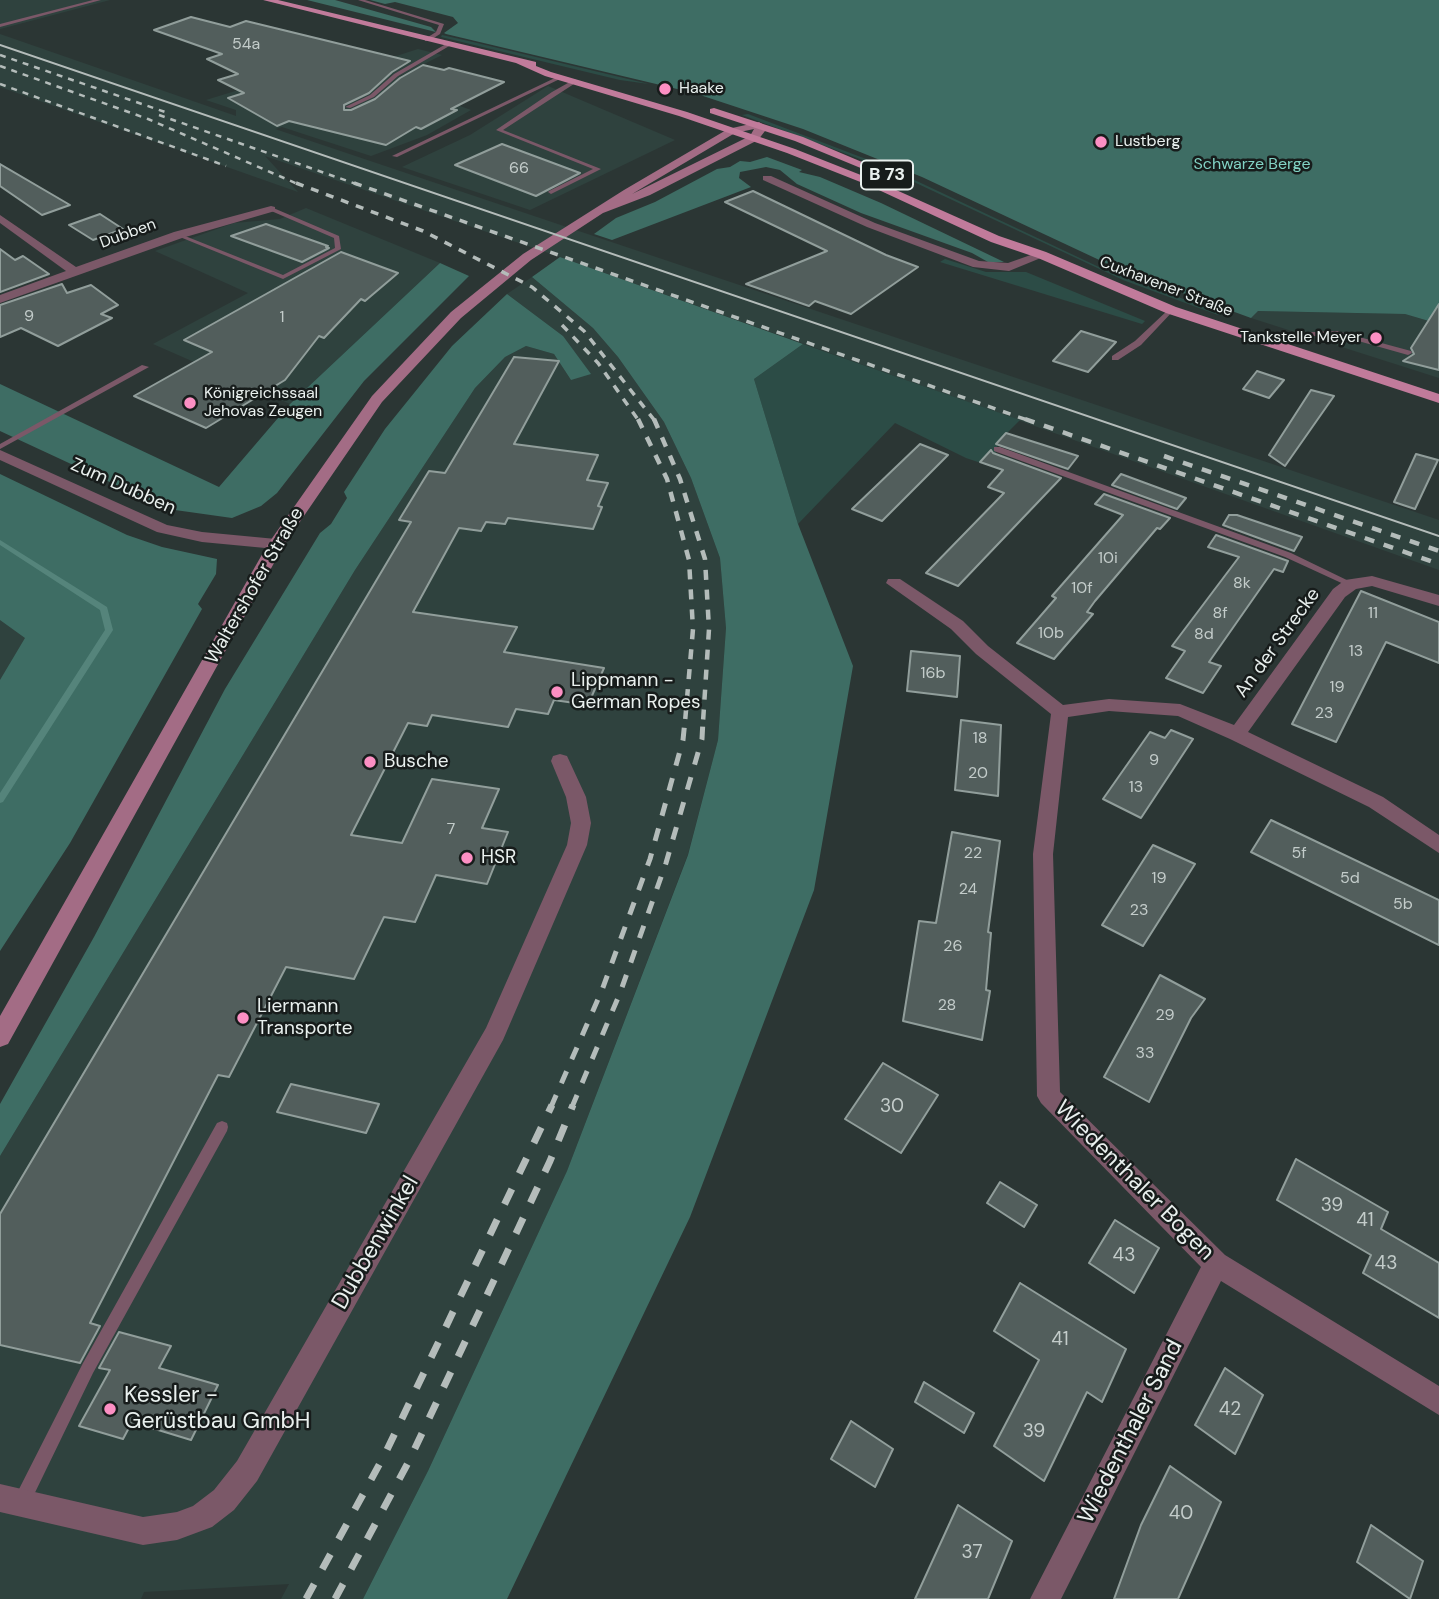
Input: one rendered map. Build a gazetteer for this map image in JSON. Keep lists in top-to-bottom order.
{
  "streets": {
    "main road": ["B 73", "Cuxhavener Straße", "Waltershofer Straße"],
    "street": [
      "Dubben",
      "Zum Dubben",
      "An der Strecke",
      "Wiedenthaler Bogen",
      "Dubbenwinkel",
      "Wiedenthaler Sand"
    ]
  },
  "crossings": [
    ["B 73", "Waltershofer Straße"],
    ["Cuxhavener Straße", "Waltershofer Straße"],
    ["Zum Dubben", "Waltershofer Straße"],
    ["Wiedenthaler Bogen", "Wiedenthaler Sand"]
  ],
  "parks": ["Schwarze Berge"],
  "places": [
    "Haake",
    "Lustberg",
    "Tankstelle Meyer",
    "Königreichssaal Jehovas Zeugen",
    "Lippmann - German Ropes",
    "Busche",
    "HSR",
    "Liermann Transporte",
    "Kessler - Gerüstbau GmbH"
  ],
  "house_numbers": [
    "54a",
    "66",
    "9",
    "1",
    "10i",
    "8k",
    "10f",
    "8f",
    "11",
    "10b",
    "8d",
    "13",
    "16b",
    "19",
    "23",
    "18",
    "9",
    "20",
    "13",
    "7",
    "22",
    "5f",
    "19",
    "5d",
    "24",
    "5b",
    "23",
    "26",
    "28",
    "29",
    "33",
    "30",
    "39",
    "41",
    "43",
    "43",
    "41",
    "42",
    "39",
    "40",
    "37"
  ]
}
